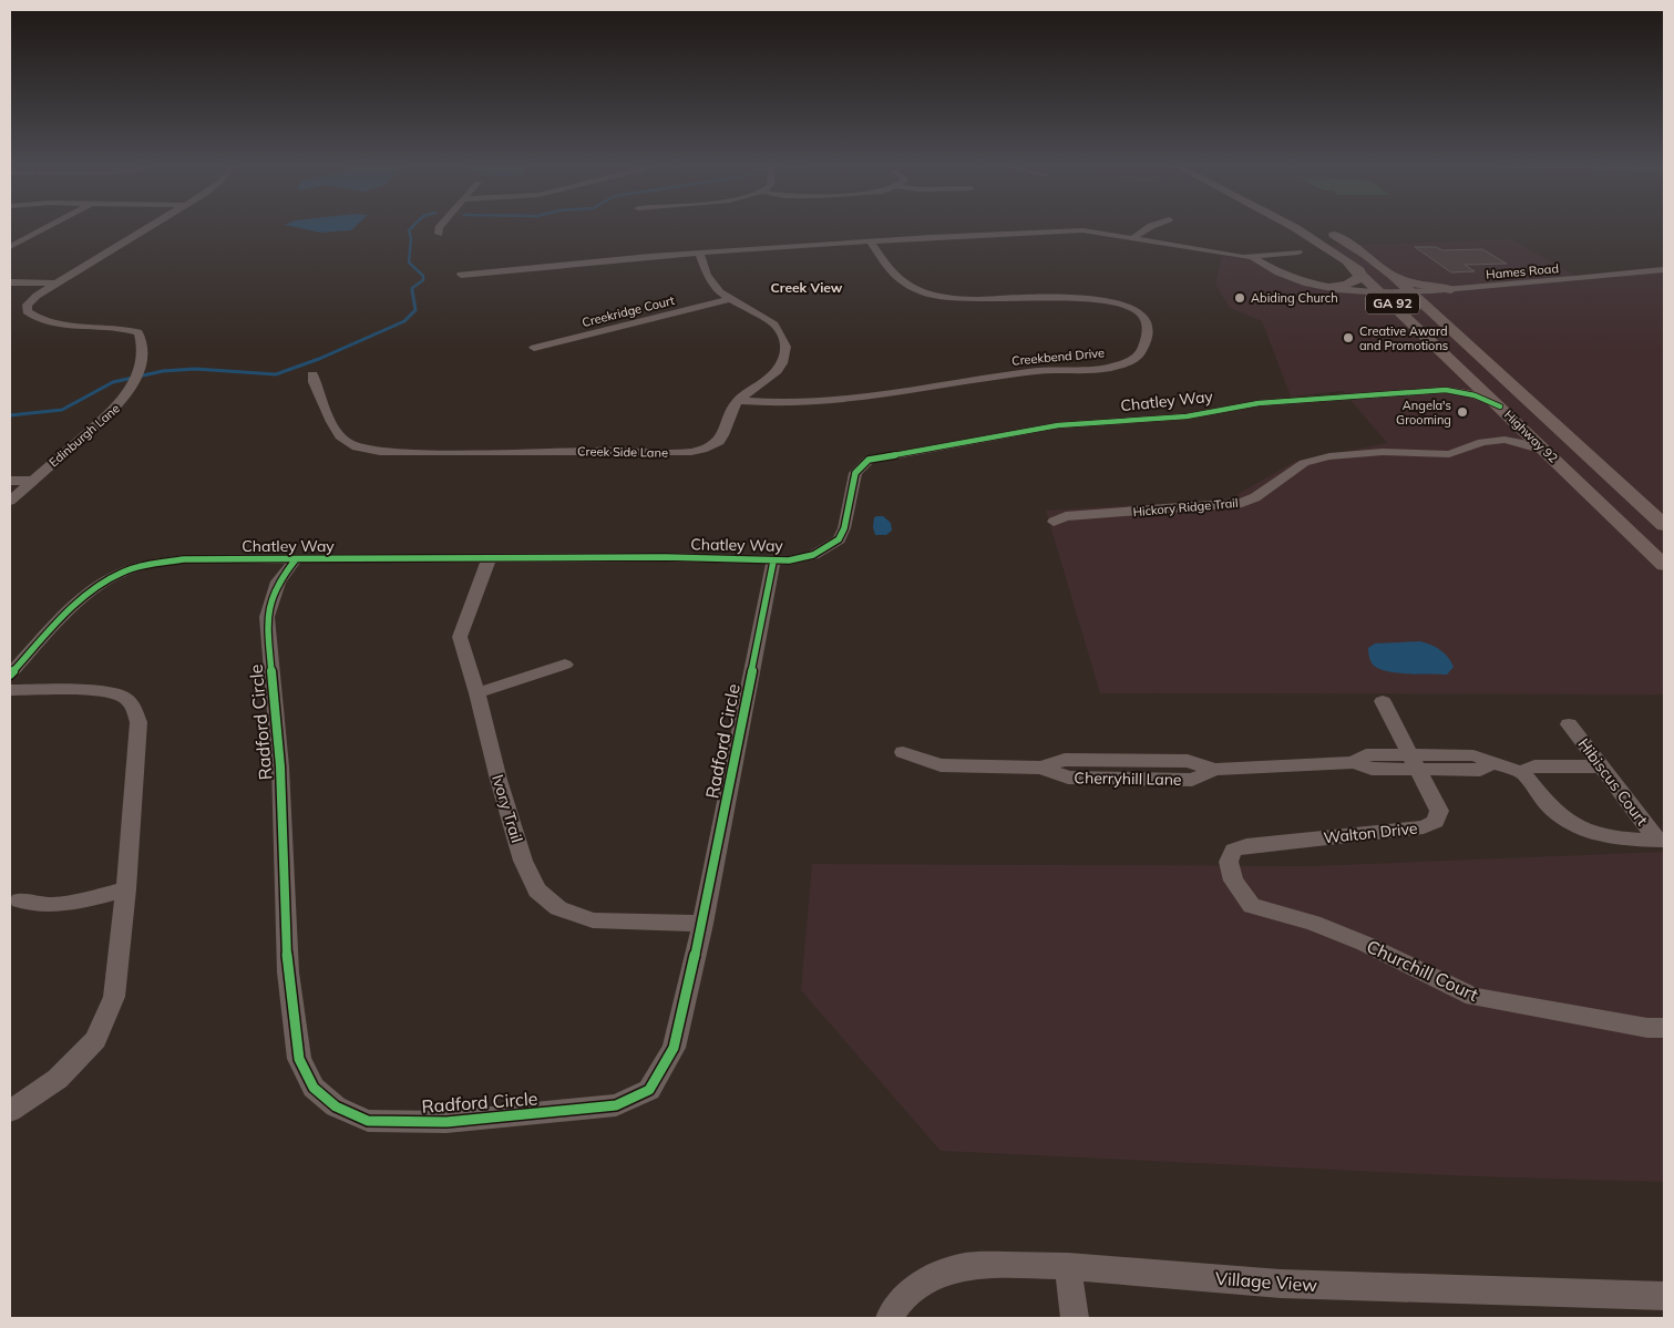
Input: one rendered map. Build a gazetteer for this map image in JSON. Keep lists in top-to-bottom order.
{
  "streets": {
    "main road": ["GA 92", "Highway 92"],
    "street": [
      "Hames Road",
      "Creekridge Court",
      "Creekbend Drive",
      "Chatley Way",
      "Edinburgh Lane",
      "Creek Side Lane",
      "Hickory Ridge Trail",
      "Radford Circle",
      "Cherryhill Lane",
      "Hibiscus Court",
      "Ivory Trail",
      "Walton Drive",
      "Churchill Court",
      "Village View"
    ]
  },
  "crossings": [
    ["Creekridge Court", "Creek Side Lane"],
    ["Creekbend Drive", "Creek Side Lane"],
    ["Chatley Way", "Highway 92"],
    ["Chatley Way", "Radford Circle"],
    ["Chatley Way", "Ivory Trail"],
    ["Highway 92", "Hickory Ridge Trail"],
    ["Radford Circle", "Ivory Trail"],
    ["Cherryhill Lane", "Walton Drive"],
    ["Walton Drive", "Churchill Court"]
  ],
  "districts": ["Creek View"],
  "places": ["Abiding Church", "Creative Award and Promotions", "Angela's Grooming"]
}
